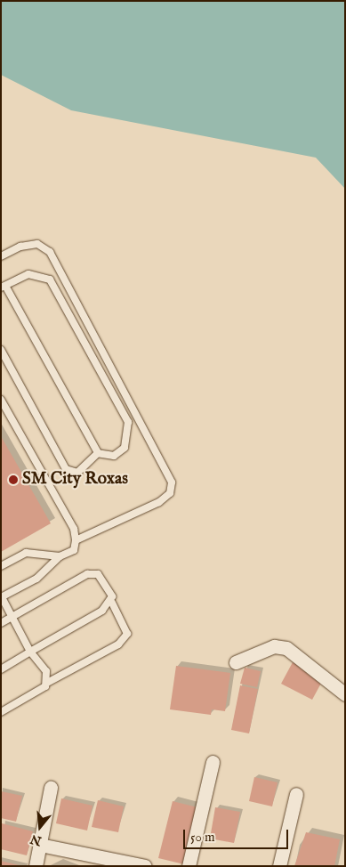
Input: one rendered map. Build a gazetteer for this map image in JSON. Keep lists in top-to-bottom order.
{
  "places": ["SM City Roxas"],
  "scale_bar": "50 m",
  "north": "bottom"
}
